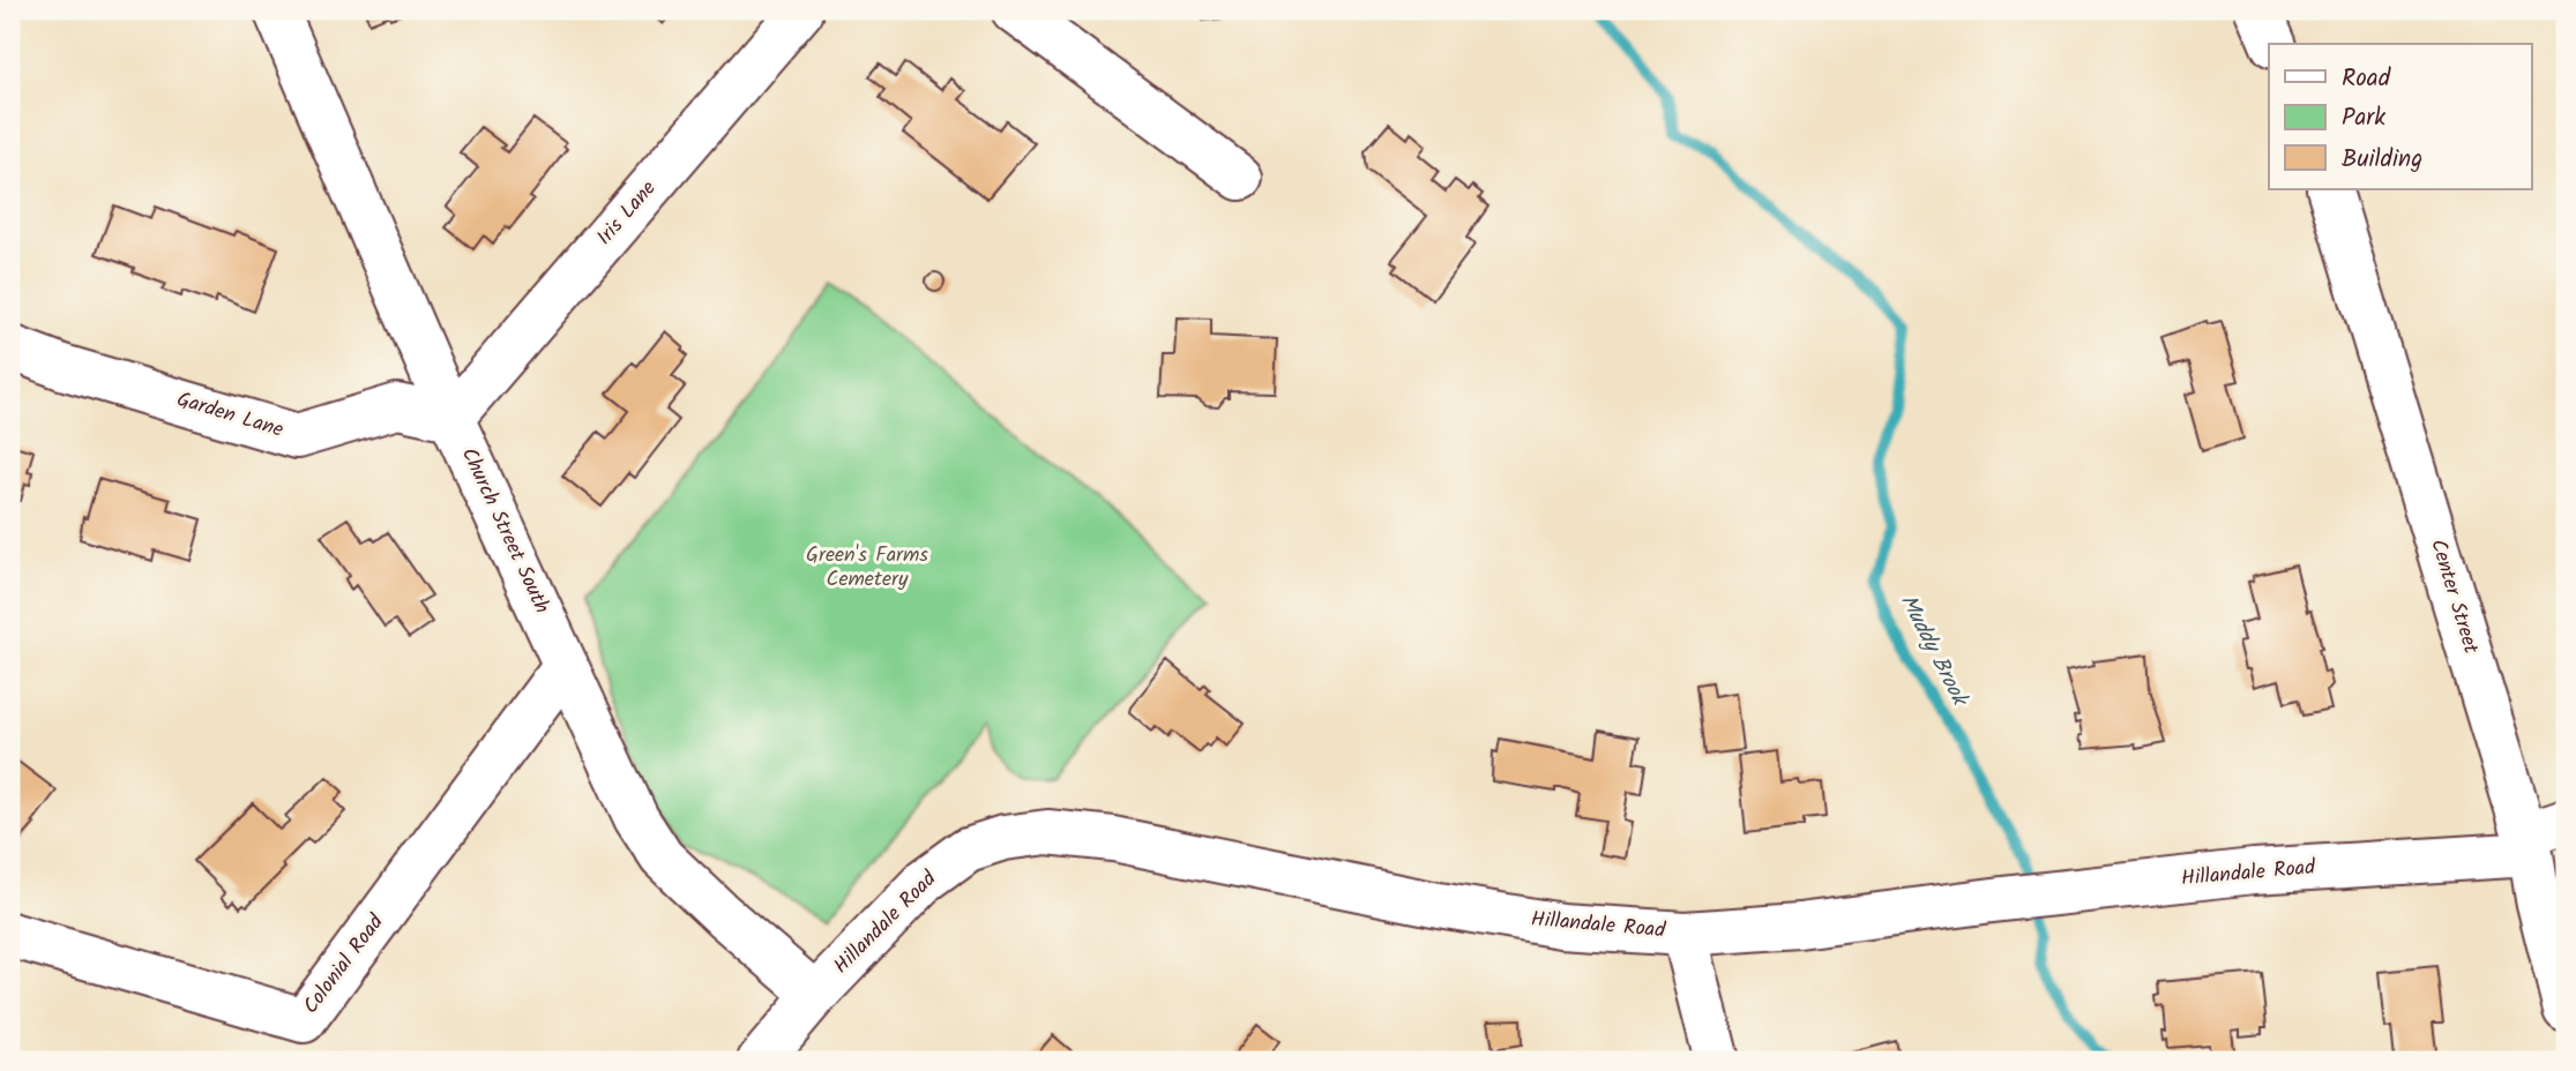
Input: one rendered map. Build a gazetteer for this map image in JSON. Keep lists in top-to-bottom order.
{
  "streets": {
    "street": [
      "Iris Lane",
      "Garden Lane",
      "Church Street South",
      "Center Street",
      "Hillandale Road",
      "Colonial Road"
    ]
  },
  "crossings": [
    ["Iris Lane", "Garden Lane"],
    ["Iris Lane", "Church Street South"],
    ["Garden Lane", "Church Street South"],
    ["Church Street South", "Hillandale Road"],
    ["Church Street South", "Colonial Road"],
    ["Center Street", "Hillandale Road"]
  ],
  "water": ["Muddy Brook"],
  "parks": ["Green's Farms Cemetery"],
  "legend": ["Road", "Park", "Building"]
}
